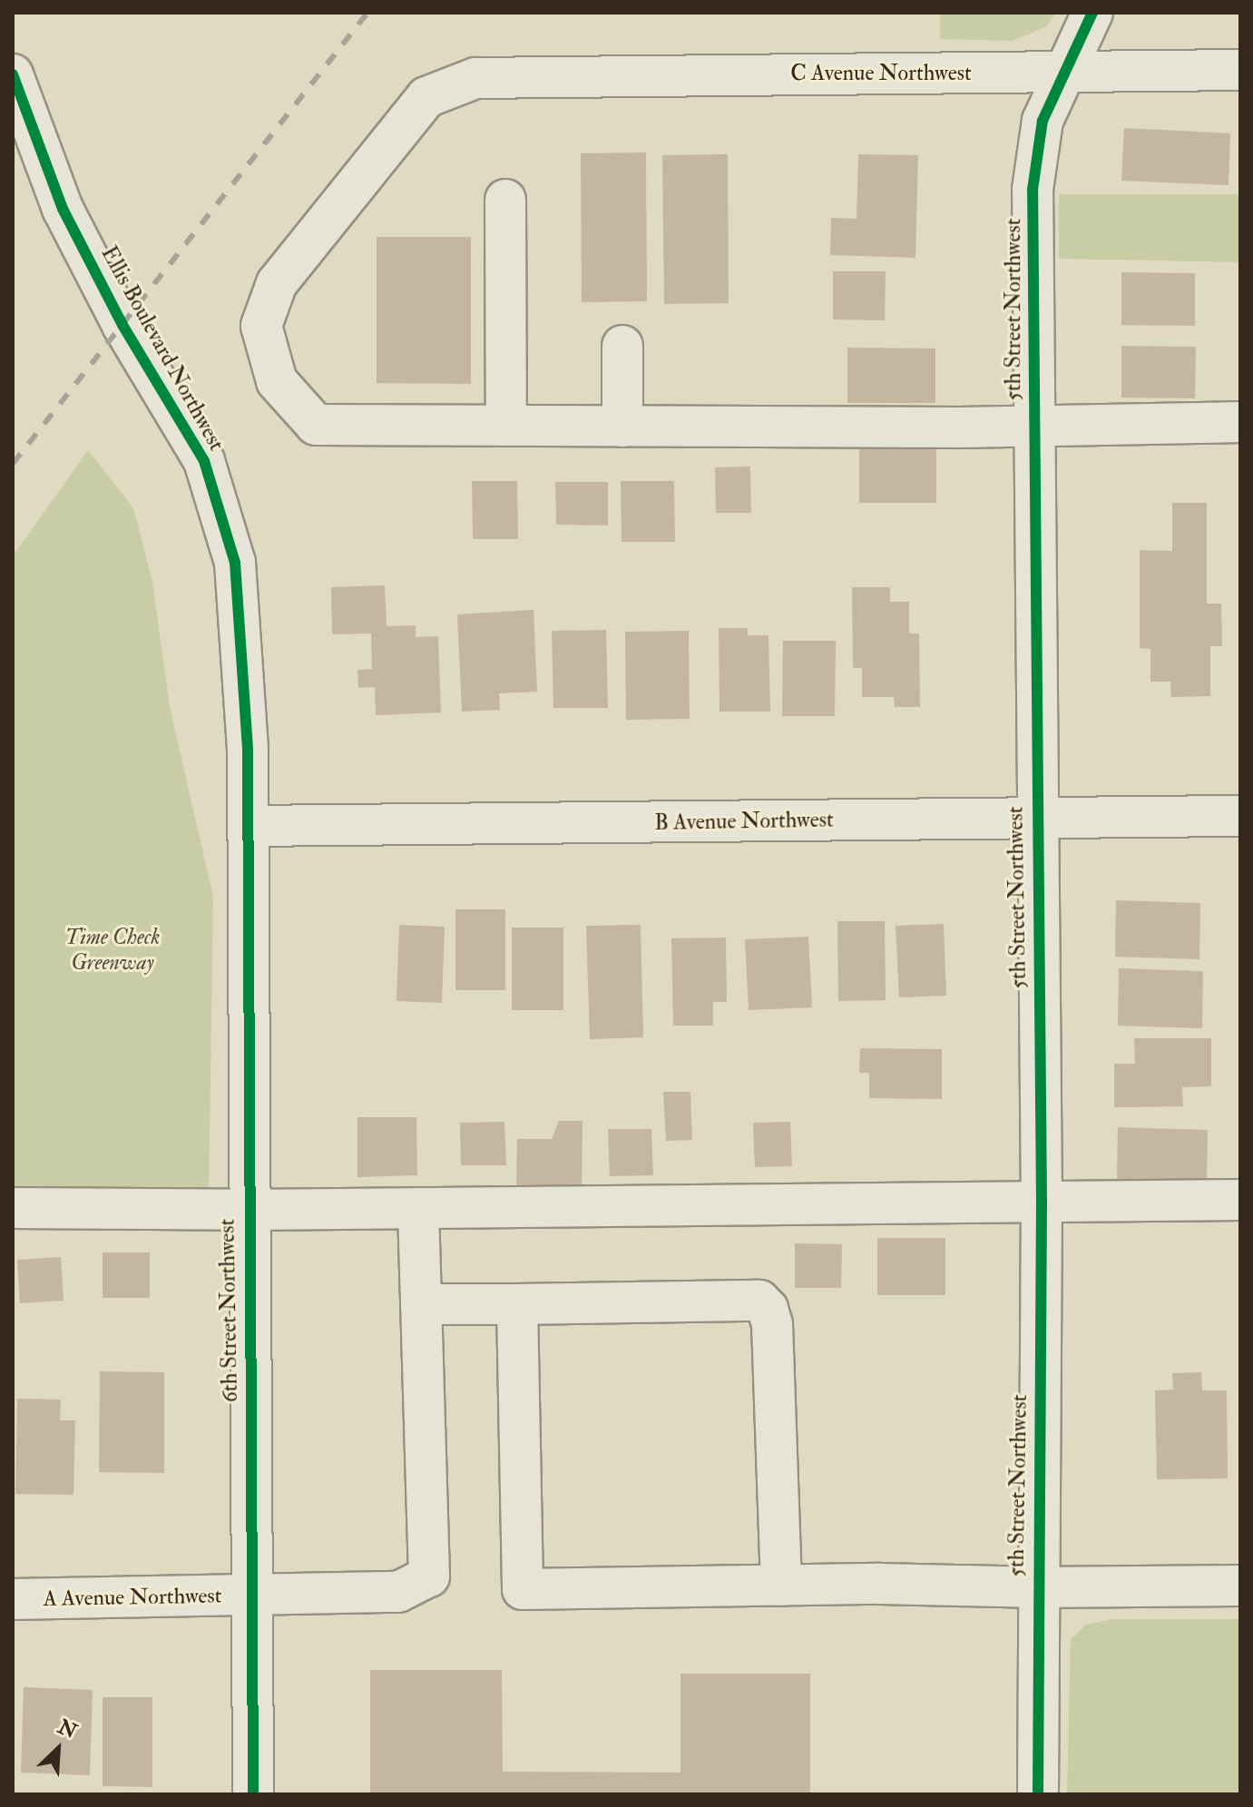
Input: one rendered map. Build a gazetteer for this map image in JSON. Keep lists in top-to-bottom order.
{
  "streets": {
    "street": [
      "C Avenue Northwest",
      "5th Street Northwest",
      "Ellis Boulevard Northwest",
      "B Avenue Northwest",
      "6th Street Northwest",
      "A Avenue Northwest"
    ]
  },
  "crossings": [
    ["C Avenue Northwest", "5th Street Northwest"],
    ["5th Street Northwest", "B Avenue Northwest"],
    ["Ellis Boulevard Northwest", "B Avenue Northwest"],
    ["Ellis Boulevard Northwest", "6th Street Northwest"],
    ["B Avenue Northwest", "6th Street Northwest"],
    ["6th Street Northwest", "A Avenue Northwest"]
  ],
  "parks": ["Time Check Greenway"],
  "north": "top right"
}
